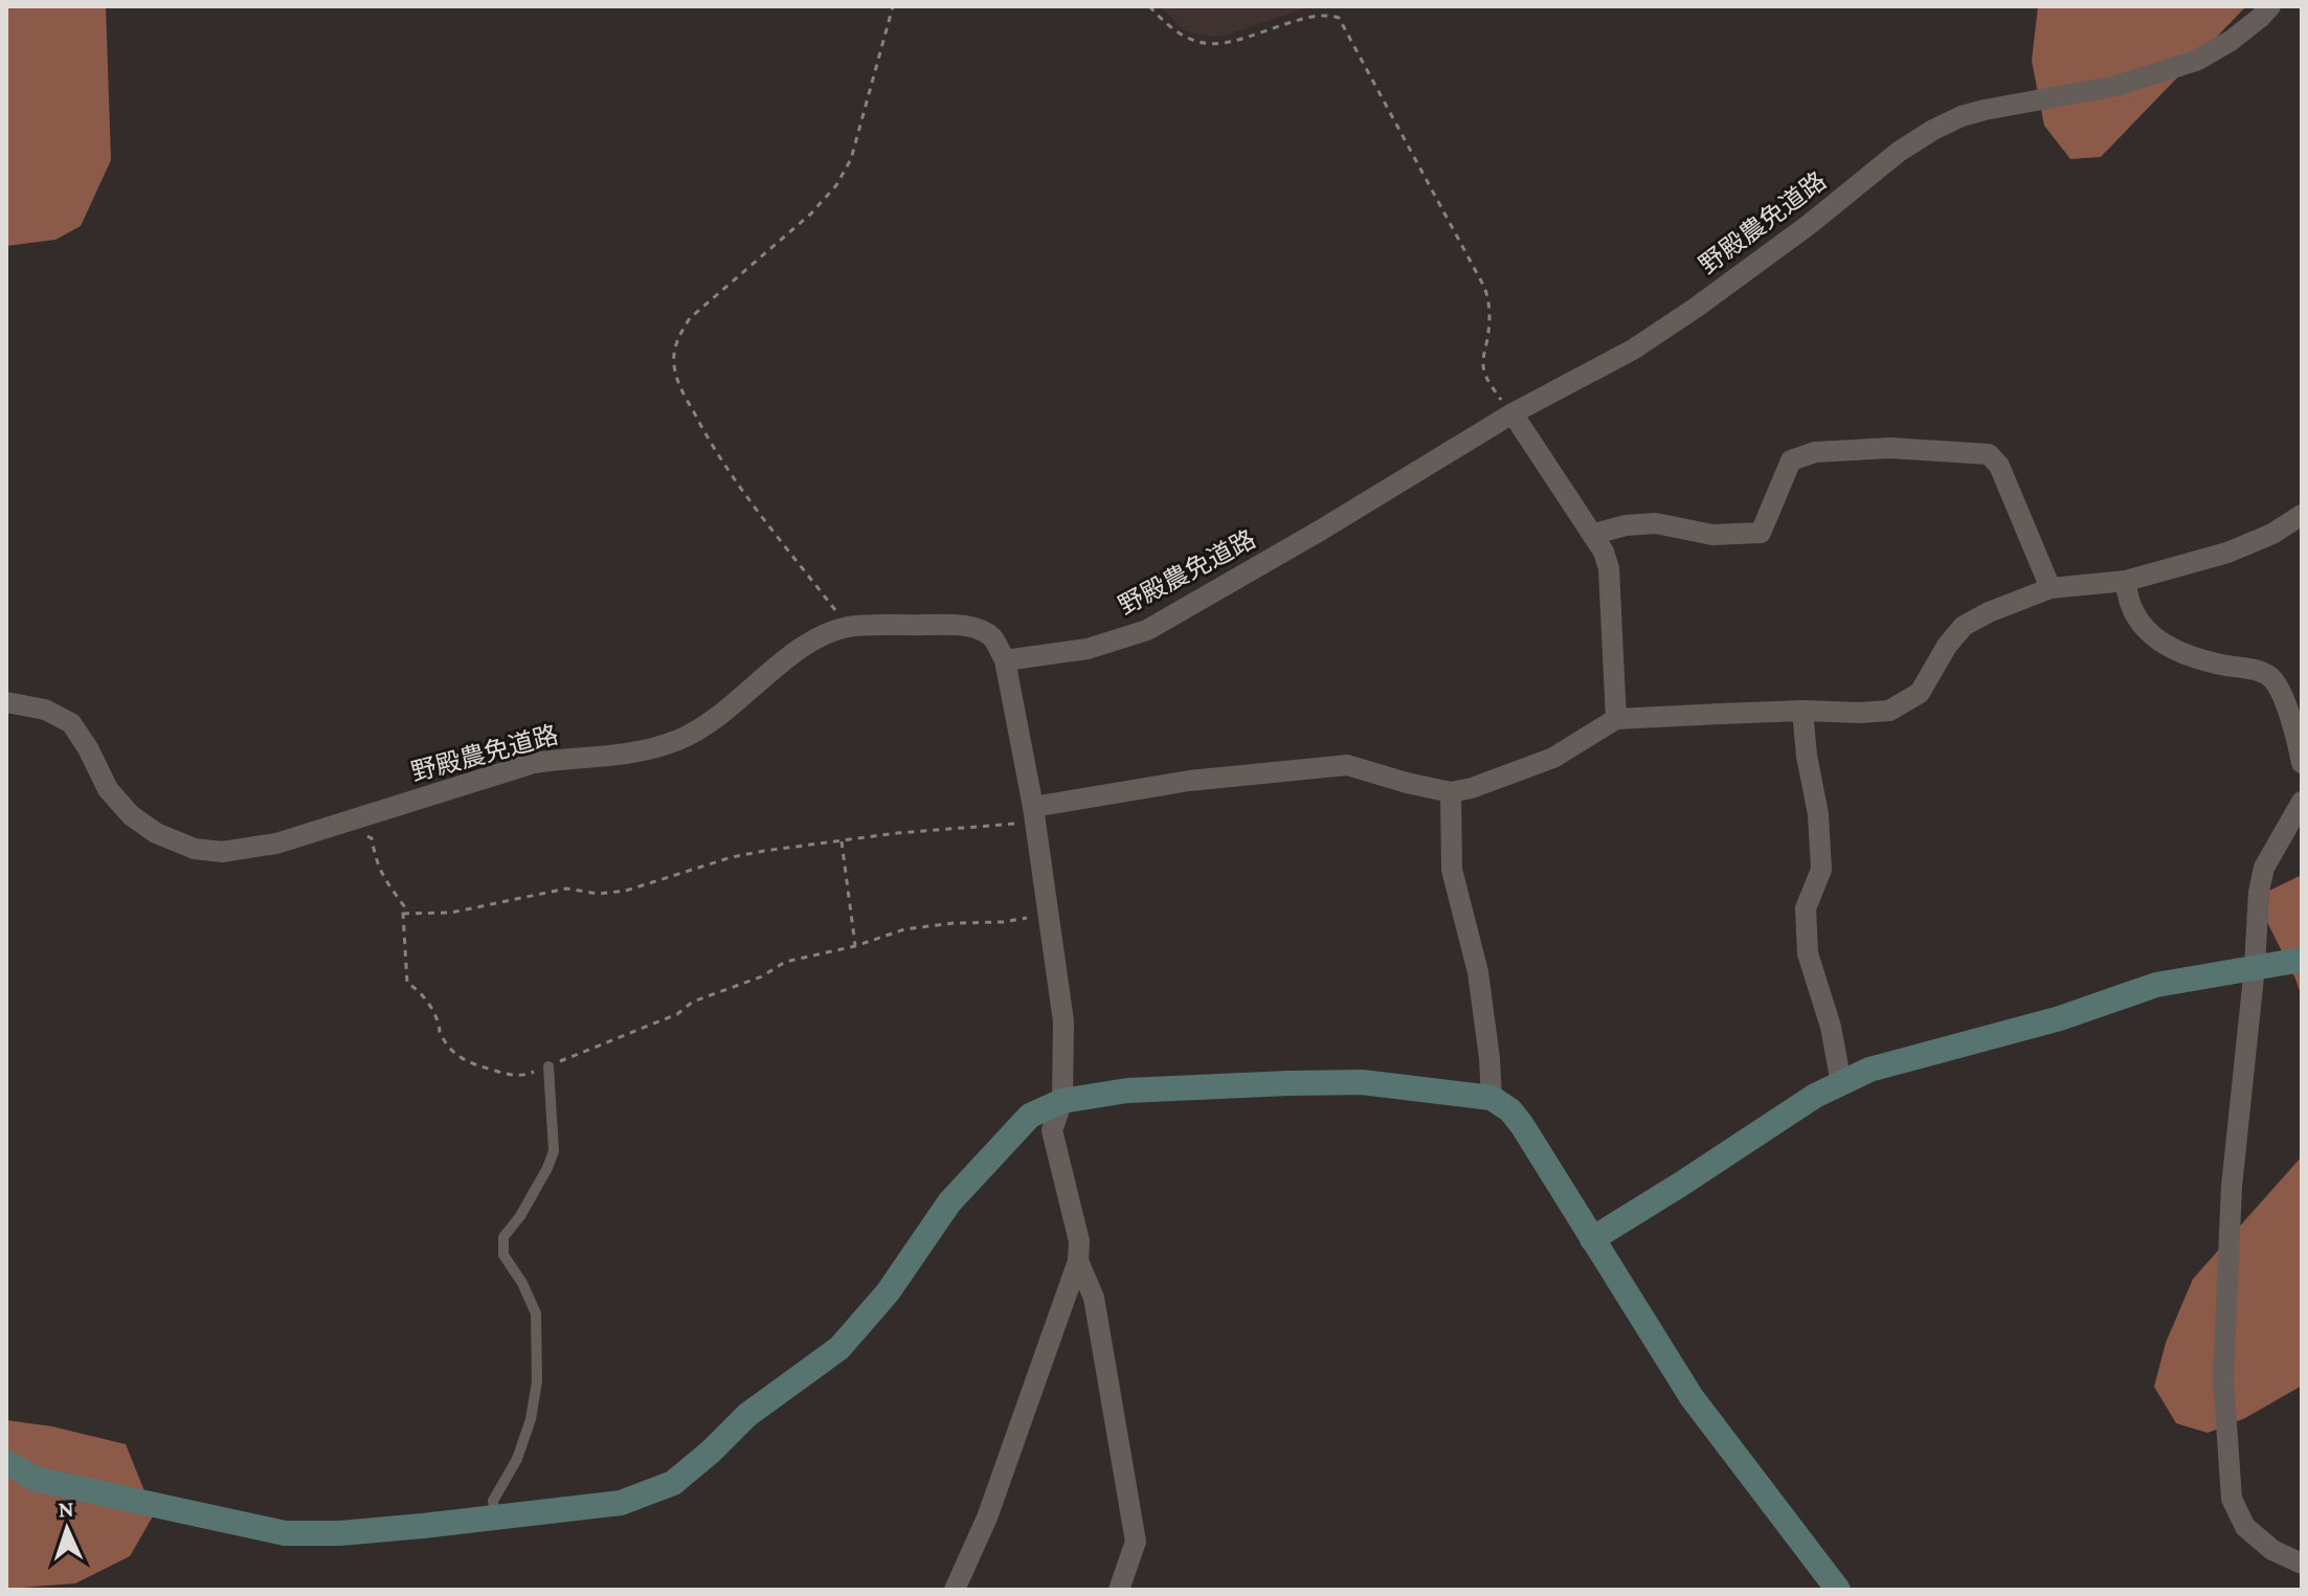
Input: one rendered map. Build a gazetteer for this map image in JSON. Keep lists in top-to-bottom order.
{
  "streets": {
    "street": ["野殿農免道路"]
  },
  "north": "top"
}
